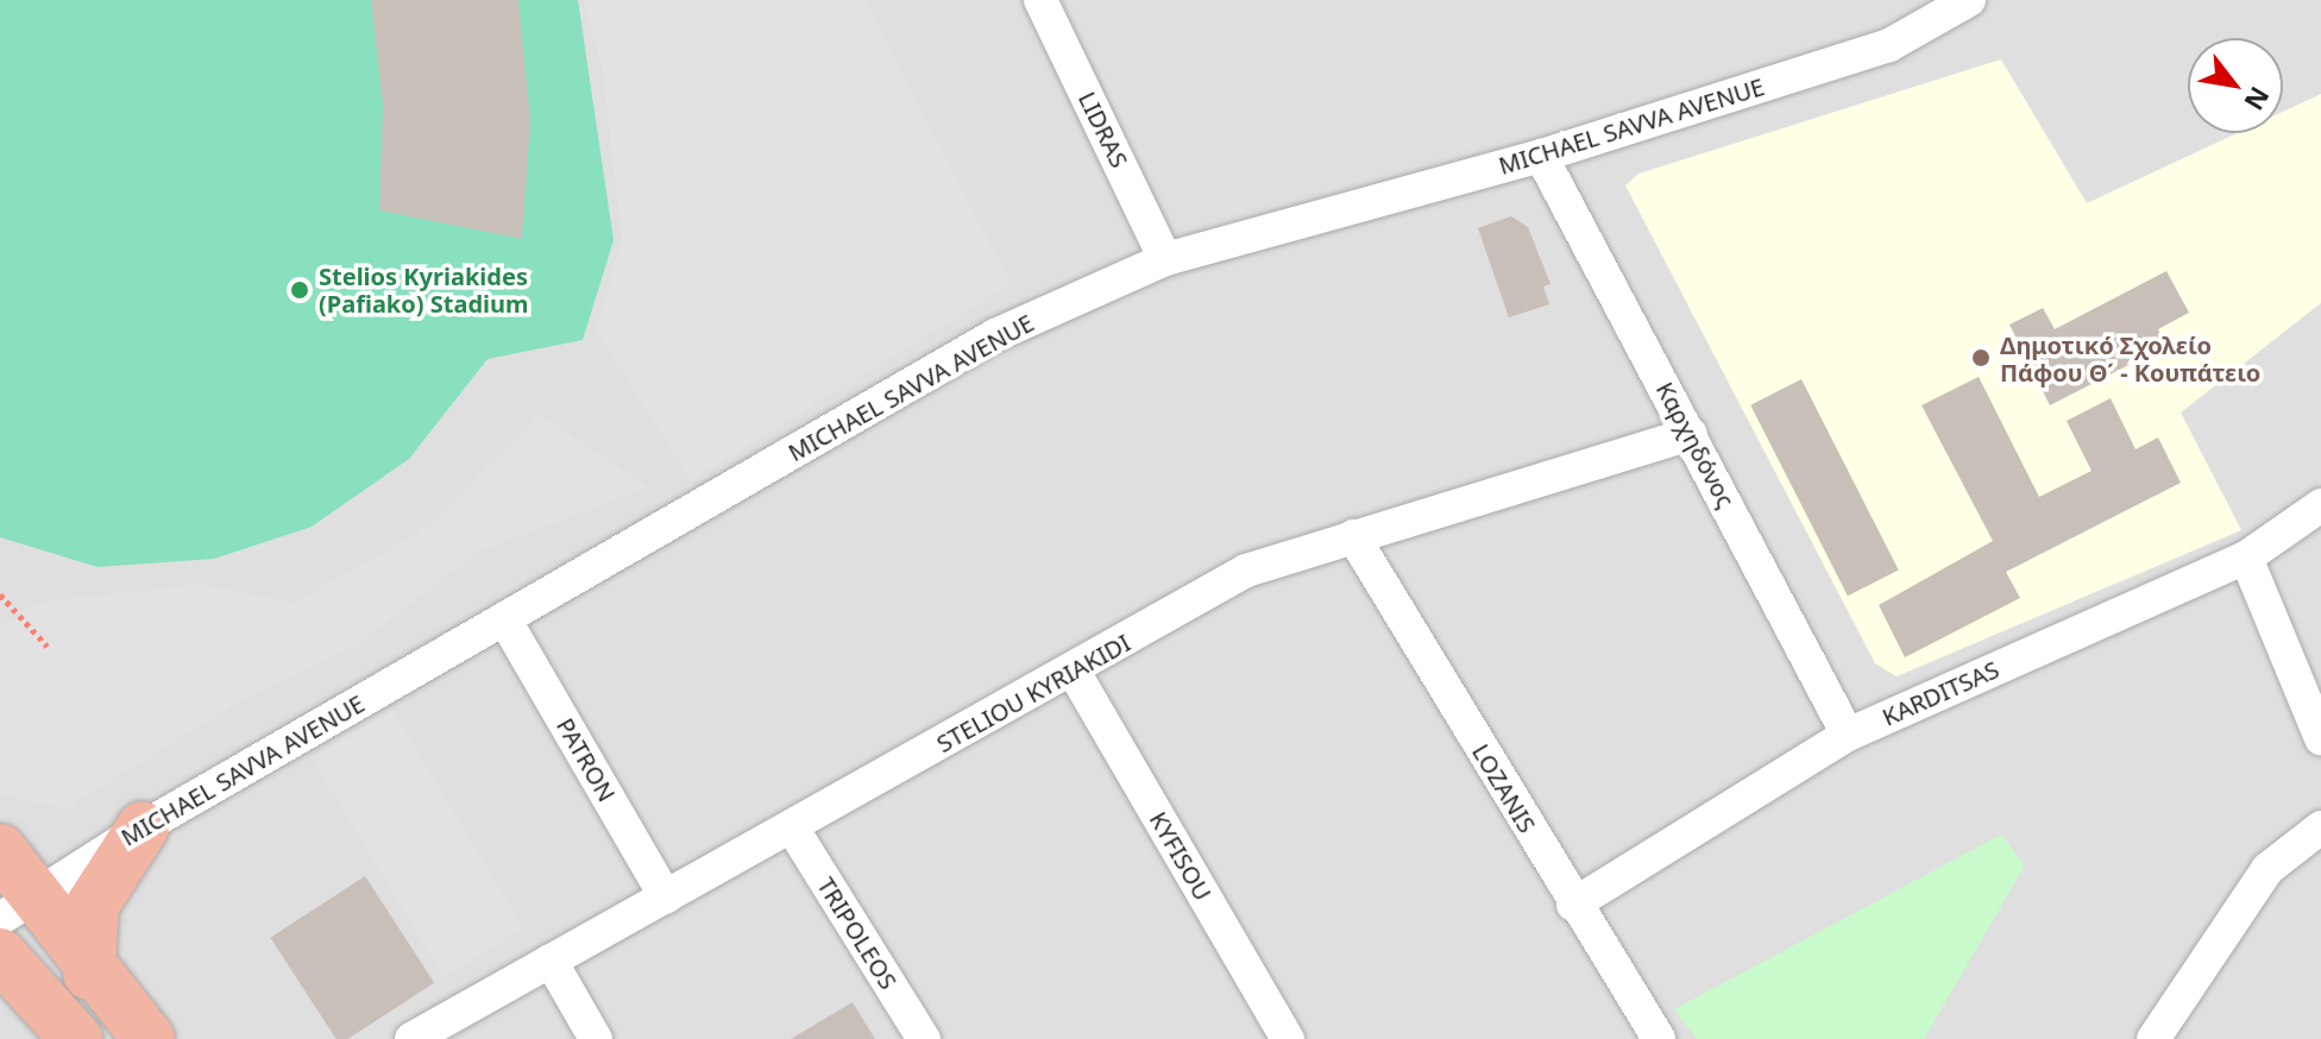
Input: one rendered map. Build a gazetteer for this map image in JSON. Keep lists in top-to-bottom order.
{
  "streets": {
    "street": [
      "MICHAEL SAVVA AVENUE",
      "LIDRAS",
      "Καρχηδόνος",
      "STELIOU KYRIAKIDI",
      "KARDITSAS",
      "PATRON",
      "LOZANIS",
      "KYFISOU",
      "TRIPOLEOS"
    ]
  },
  "crossings": [
    ["MICHAEL SAVVA AVENUE", "LIDRAS"],
    ["MICHAEL SAVVA AVENUE", "Καρχηδόνος"],
    ["MICHAEL SAVVA AVENUE", "PATRON"],
    ["Καρχηδόνος", "STELIOU KYRIAKIDI"],
    ["Καρχηδόνος", "KARDITSAS"],
    ["STELIOU KYRIAKIDI", "PATRON"],
    ["STELIOU KYRIAKIDI", "LOZANIS"],
    ["STELIOU KYRIAKIDI", "KYFISOU"],
    ["STELIOU KYRIAKIDI", "TRIPOLEOS"],
    ["KARDITSAS", "LOZANIS"]
  ],
  "places": ["Stelios Kyriakides (Pafiako) Stadium", "Δημοτικό Σχολείο Πάφου Θ΄ - Κουπάτειο"],
  "north": "bottom right"
}
